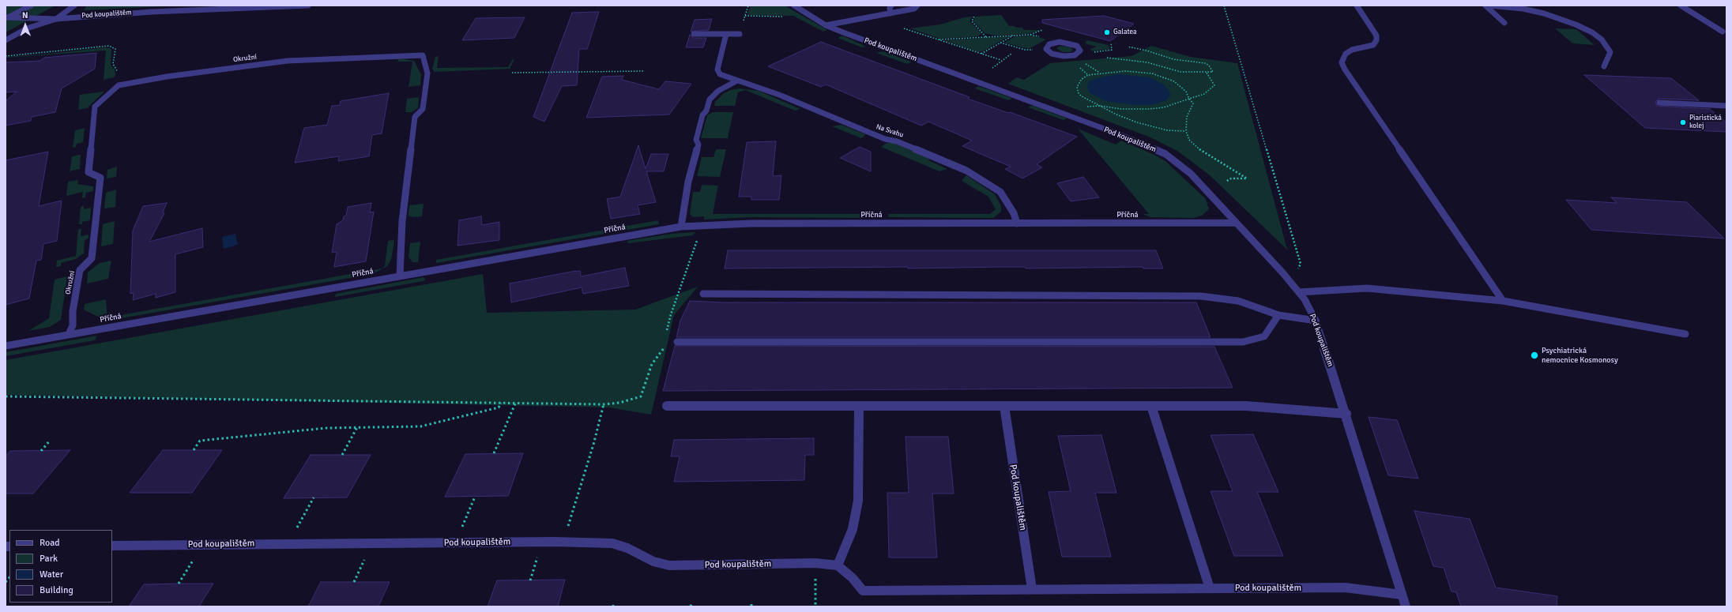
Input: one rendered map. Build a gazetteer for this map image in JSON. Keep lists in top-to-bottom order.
{
  "streets": {
    "street": [
      "Pod koupalištěm",
      "Okružní",
      "Na Svahu",
      "Příčná"
    ]
  },
  "crossings": [
    ["Pod koupalištěm", "Příčná"],
    ["Okružní", "Příčná"],
    ["Na Svahu", "Příčná"]
  ],
  "places": ["Galatea", "Piaristická kolej", "Psychiatrická nemocnice Kosmonosy"],
  "legend": [
    "Road",
    "Park",
    "Water",
    "Building"
  ],
  "north": "top"
}
